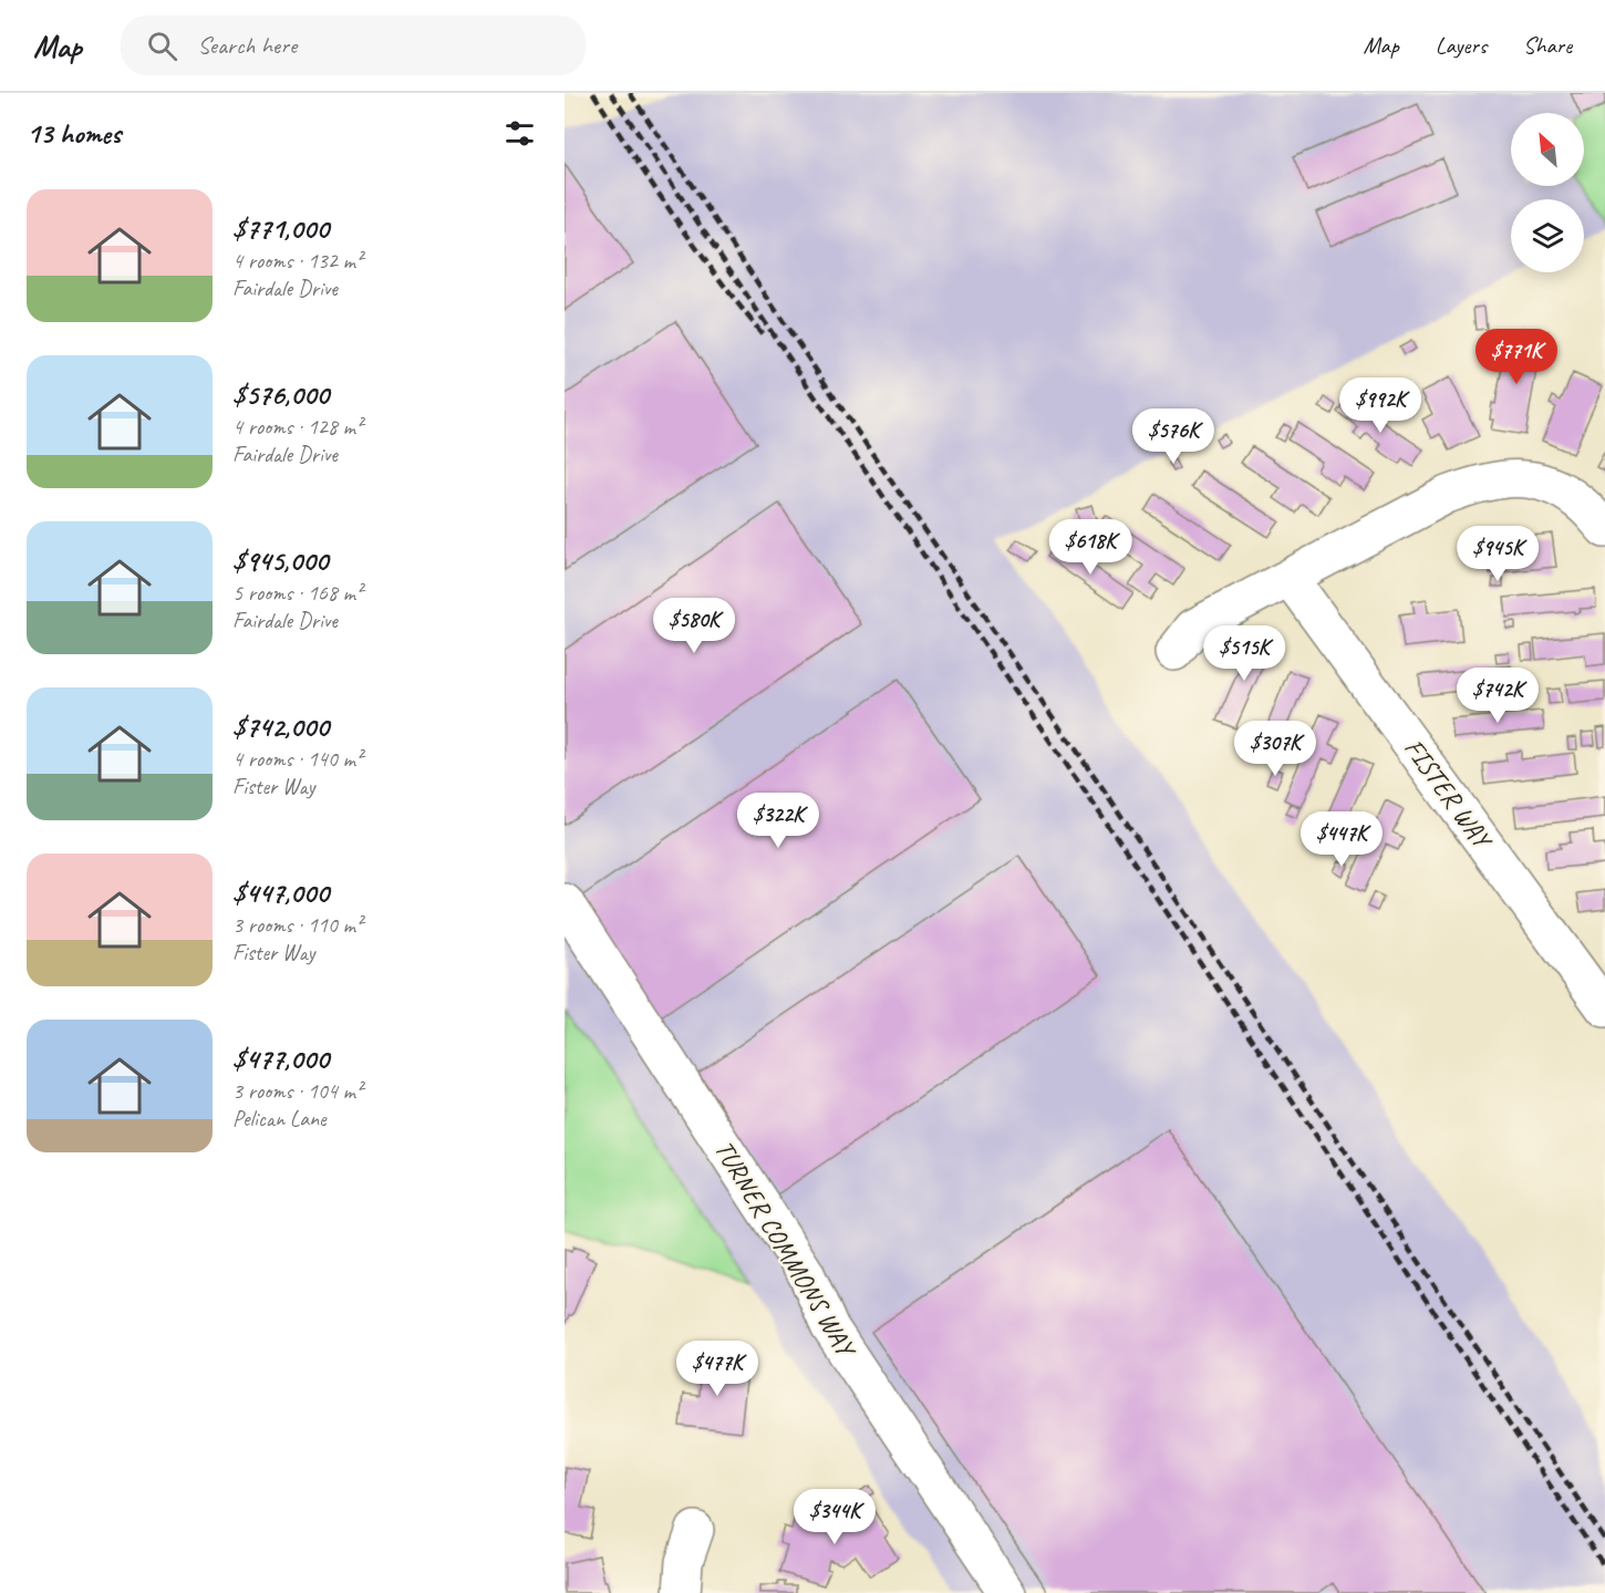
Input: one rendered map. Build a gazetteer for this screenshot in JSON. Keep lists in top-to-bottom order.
{
  "streets": {
    "street": ["FISTER WAY", "TURNER COMMONS WAY"]
  },
  "north": "top left",
  "page": {
    "header": "Map",
    "search": "Search here",
    "nav": ["Map", "Layers", "Share"],
    "heading": "13 homes",
    "list": [
      {
        "name": "$771,000",
        "note": "4 rooms · 132 m² · Fairdale Drive"
      },
      {
        "name": "$576,000",
        "note": "4 rooms · 128 m² · Fairdale Drive"
      },
      {
        "name": "$945,000",
        "note": "5 rooms · 168 m² · Fairdale Drive"
      },
      {
        "name": "$742,000",
        "note": "4 rooms · 140 m² · Fister Way"
      },
      {
        "name": "$447,000",
        "note": "3 rooms · 110 m² · Fister Way"
      },
      {
        "name": "$477,000",
        "note": "3 rooms · 104 m² · Pelican Lane"
      }
    ],
    "price": [
      "$771K",
      "$992K",
      "$576K",
      "$618K",
      "$945K",
      "$580K",
      "$515K",
      "$742K",
      "$307K",
      "$322K",
      "$447K",
      "$477K",
      "$344K"
    ]
  }
}
